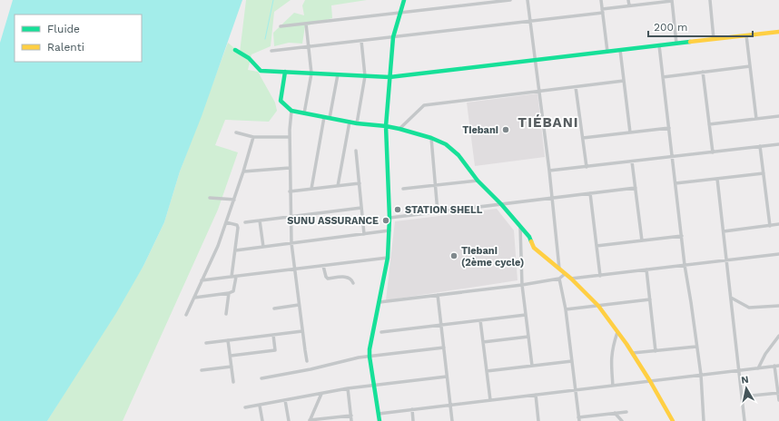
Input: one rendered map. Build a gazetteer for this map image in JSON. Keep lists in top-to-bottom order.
{
  "districts": ["TIÉBANI"],
  "places": [
    "Tiebani",
    "STATION SHELL",
    "SUNU ASSURANCE",
    "Tiebani (2ème cycle)"
  ],
  "legend": ["Fluide", "Ralenti"],
  "scale_bar": "200 m",
  "north": "top"
}
